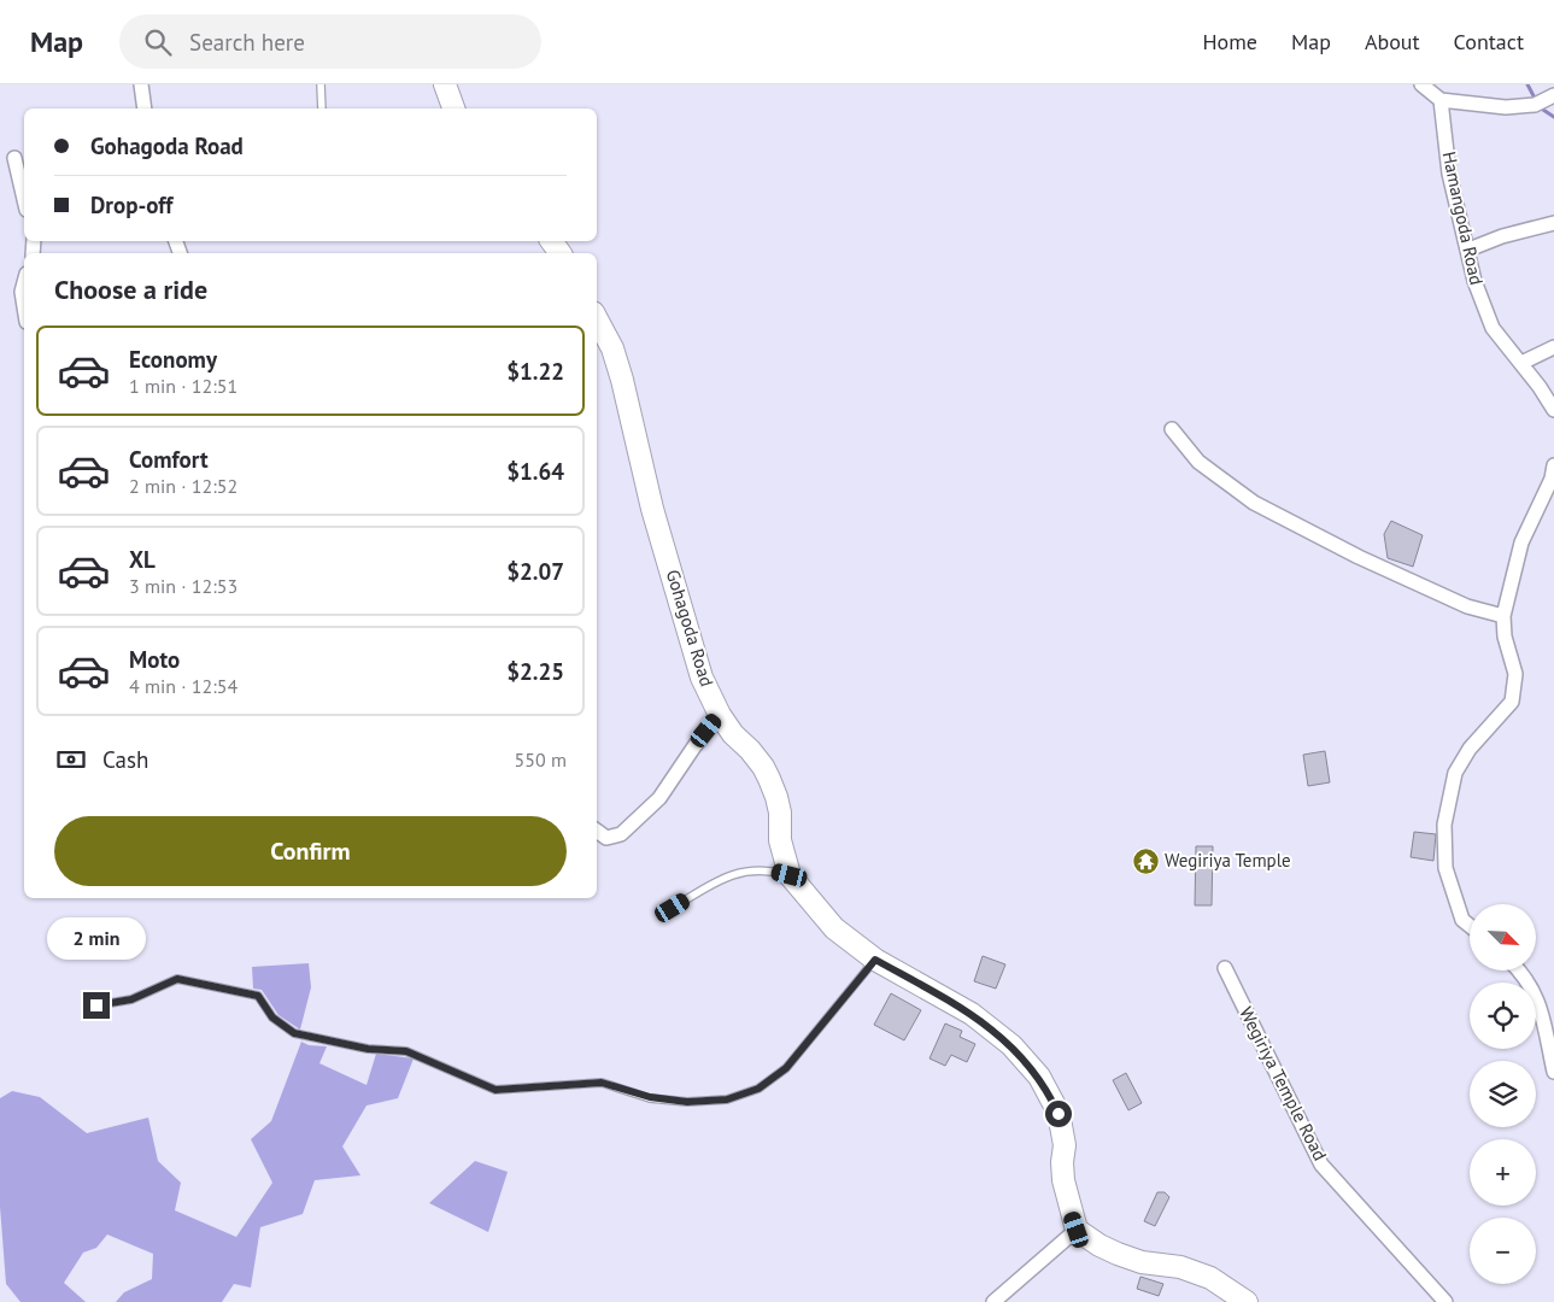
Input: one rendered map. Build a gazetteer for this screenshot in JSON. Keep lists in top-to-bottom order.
{
  "streets": {
    "main road": ["Gohagoda Road"],
    "street": ["Hamangoda Road", "Wegiriya Temple Road"]
  },
  "places": {
    "temple": ["Wegiriya Temple"]
  },
  "north": "bottom right",
  "page": {
    "header": "Map",
    "search": "Search here",
    "nav": [
      "Home",
      "Map",
      "About",
      "Contact"
    ],
    "banner": ["Gohagoda Road", "Drop-off"],
    "heading": "Choose a ride",
    "list": [
      {
        "name": "Economy",
        "note": "1 min · 12:51",
        "value": "$1.22"
      },
      {
        "name": "Comfort",
        "note": "2 min · 12:52",
        "value": "$1.64"
      },
      {
        "name": "XL",
        "note": "3 min · 12:53",
        "value": "$2.07"
      },
      {
        "name": "Moto",
        "note": "4 min · 12:54",
        "value": "$2.25"
      }
    ],
    "pay": ["Cash", "550 m"],
    "buttons": "Confirm",
    "map_buttons": ["+", "−"],
    "bubble": "2 min"
  }
}
